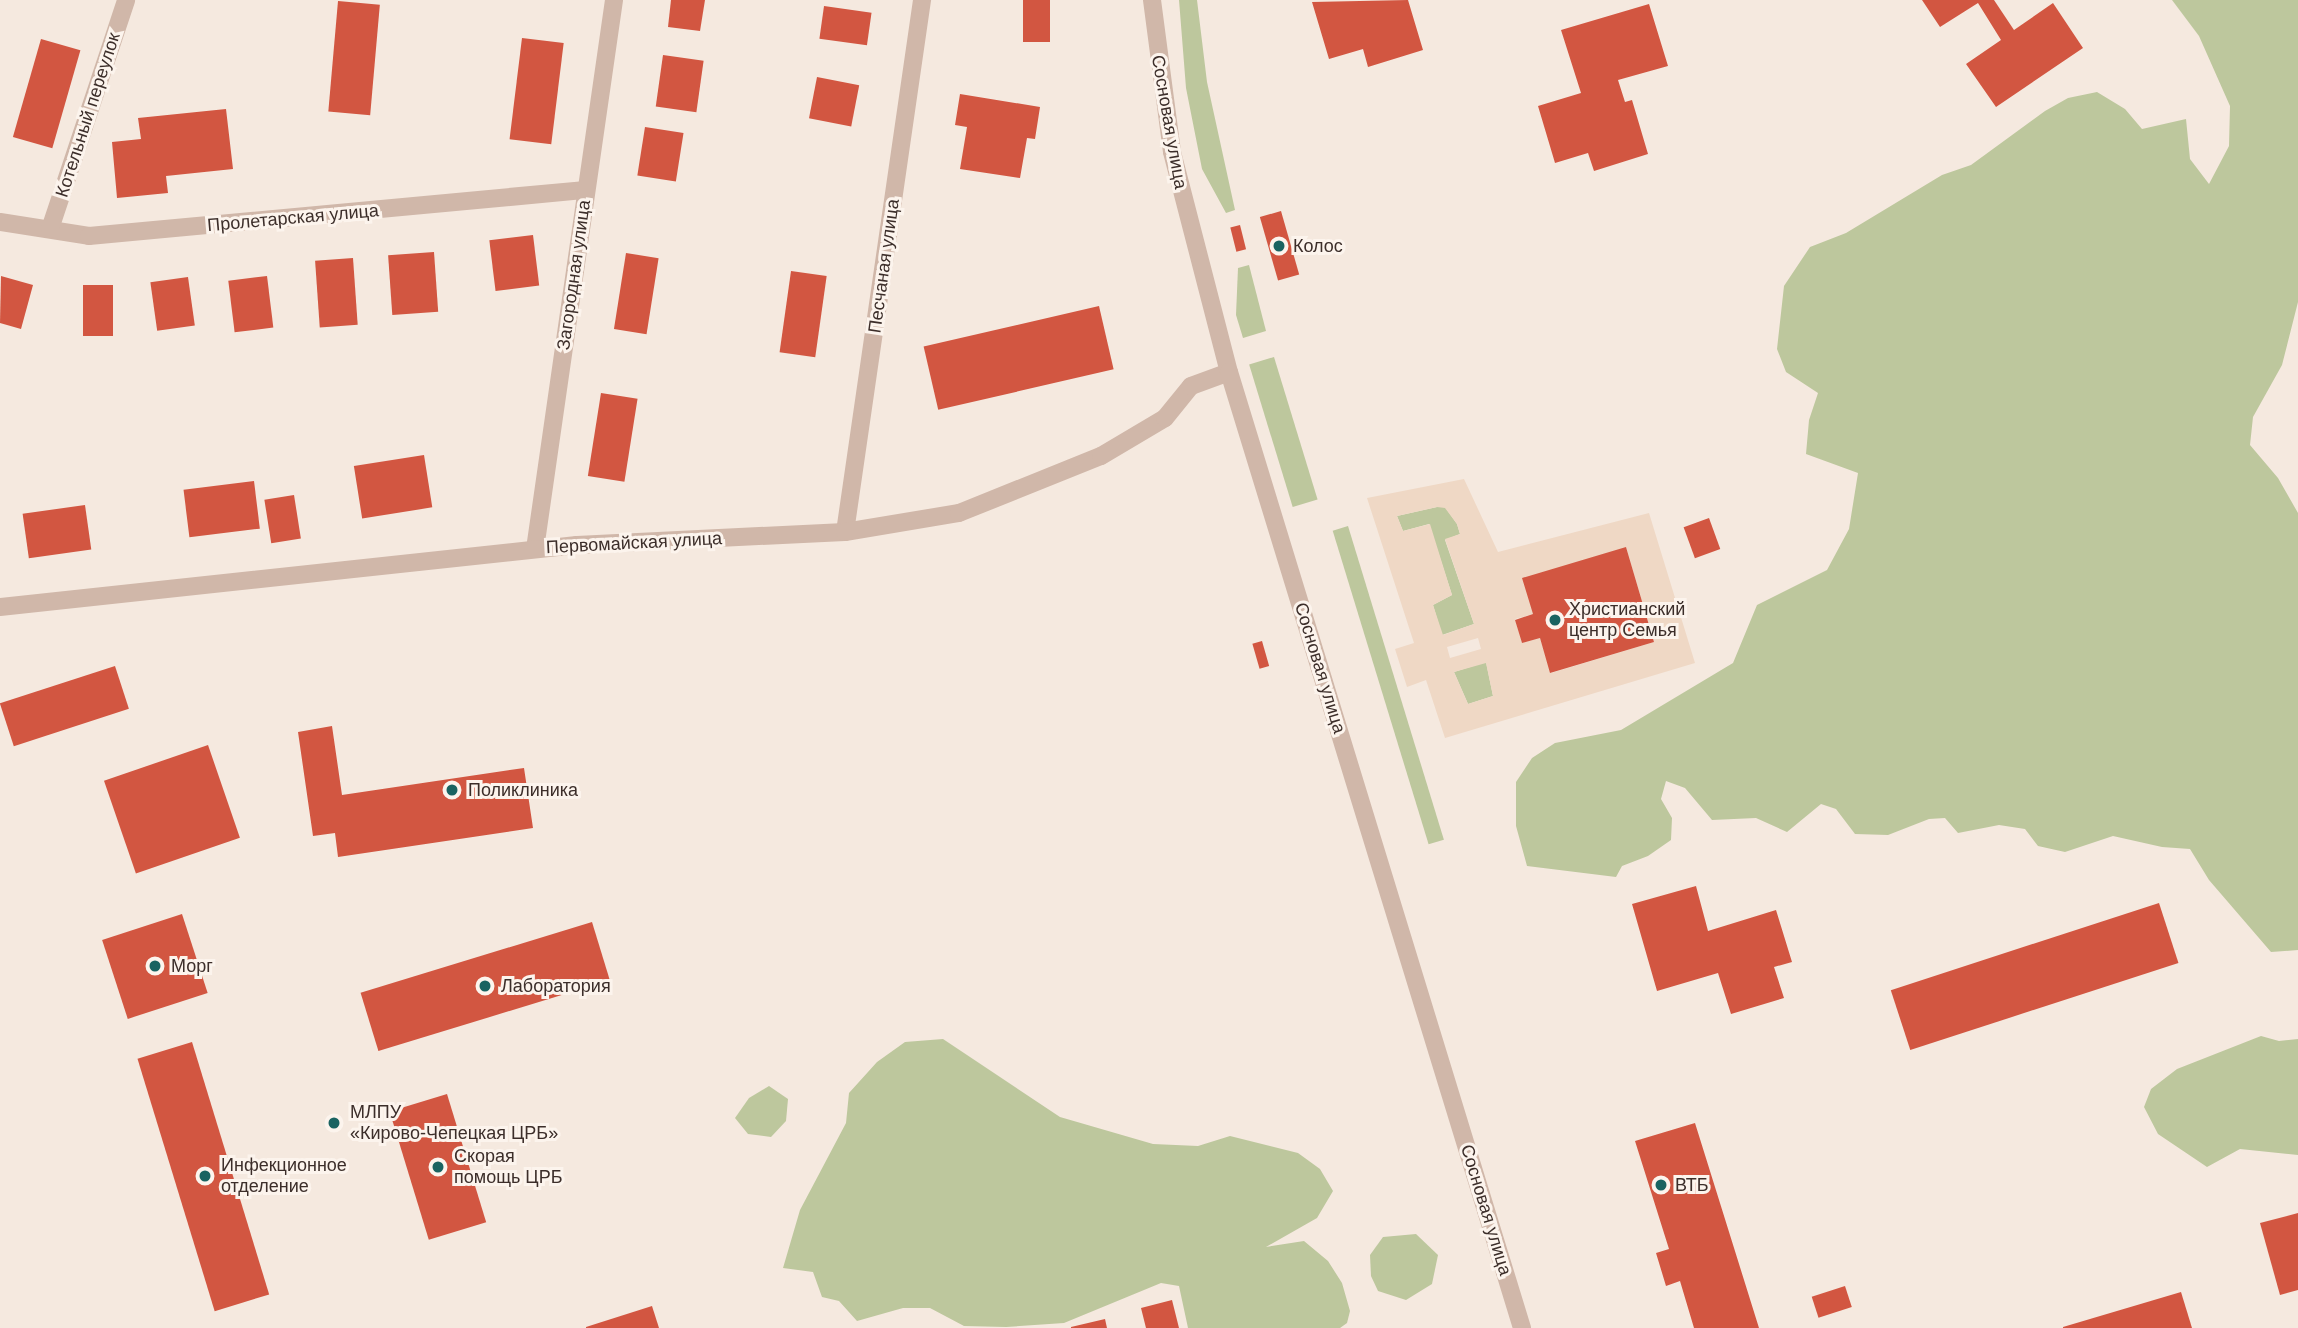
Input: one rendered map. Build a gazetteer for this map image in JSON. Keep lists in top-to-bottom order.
{
  "streets": {
    "street": [
      "Котельный переулок",
      "Сосновая улица",
      "Пролетарская улица",
      "Песчаная улица",
      "Загородная улица",
      "Первомайская улица"
    ]
  },
  "crossings": [
    ["Котельный переулок", "Пролетарская улица"],
    ["Сосновая улица", "Первомайская улица"],
    ["Пролетарская улица", "Загородная улица"],
    ["Песчаная улица", "Первомайская улица"],
    ["Загородная улица", "Первомайская улица"]
  ],
  "places": [
    "Колос",
    "Христианский центр Семья",
    "Поликлиника",
    "Морг",
    "Лаборатория",
    "МЛПУ «Кирово-Чепецкая ЦРБ»",
    "Скорая помощь ЦРБ",
    "Инфекционное отделение",
    "ВТБ"
  ]
}
